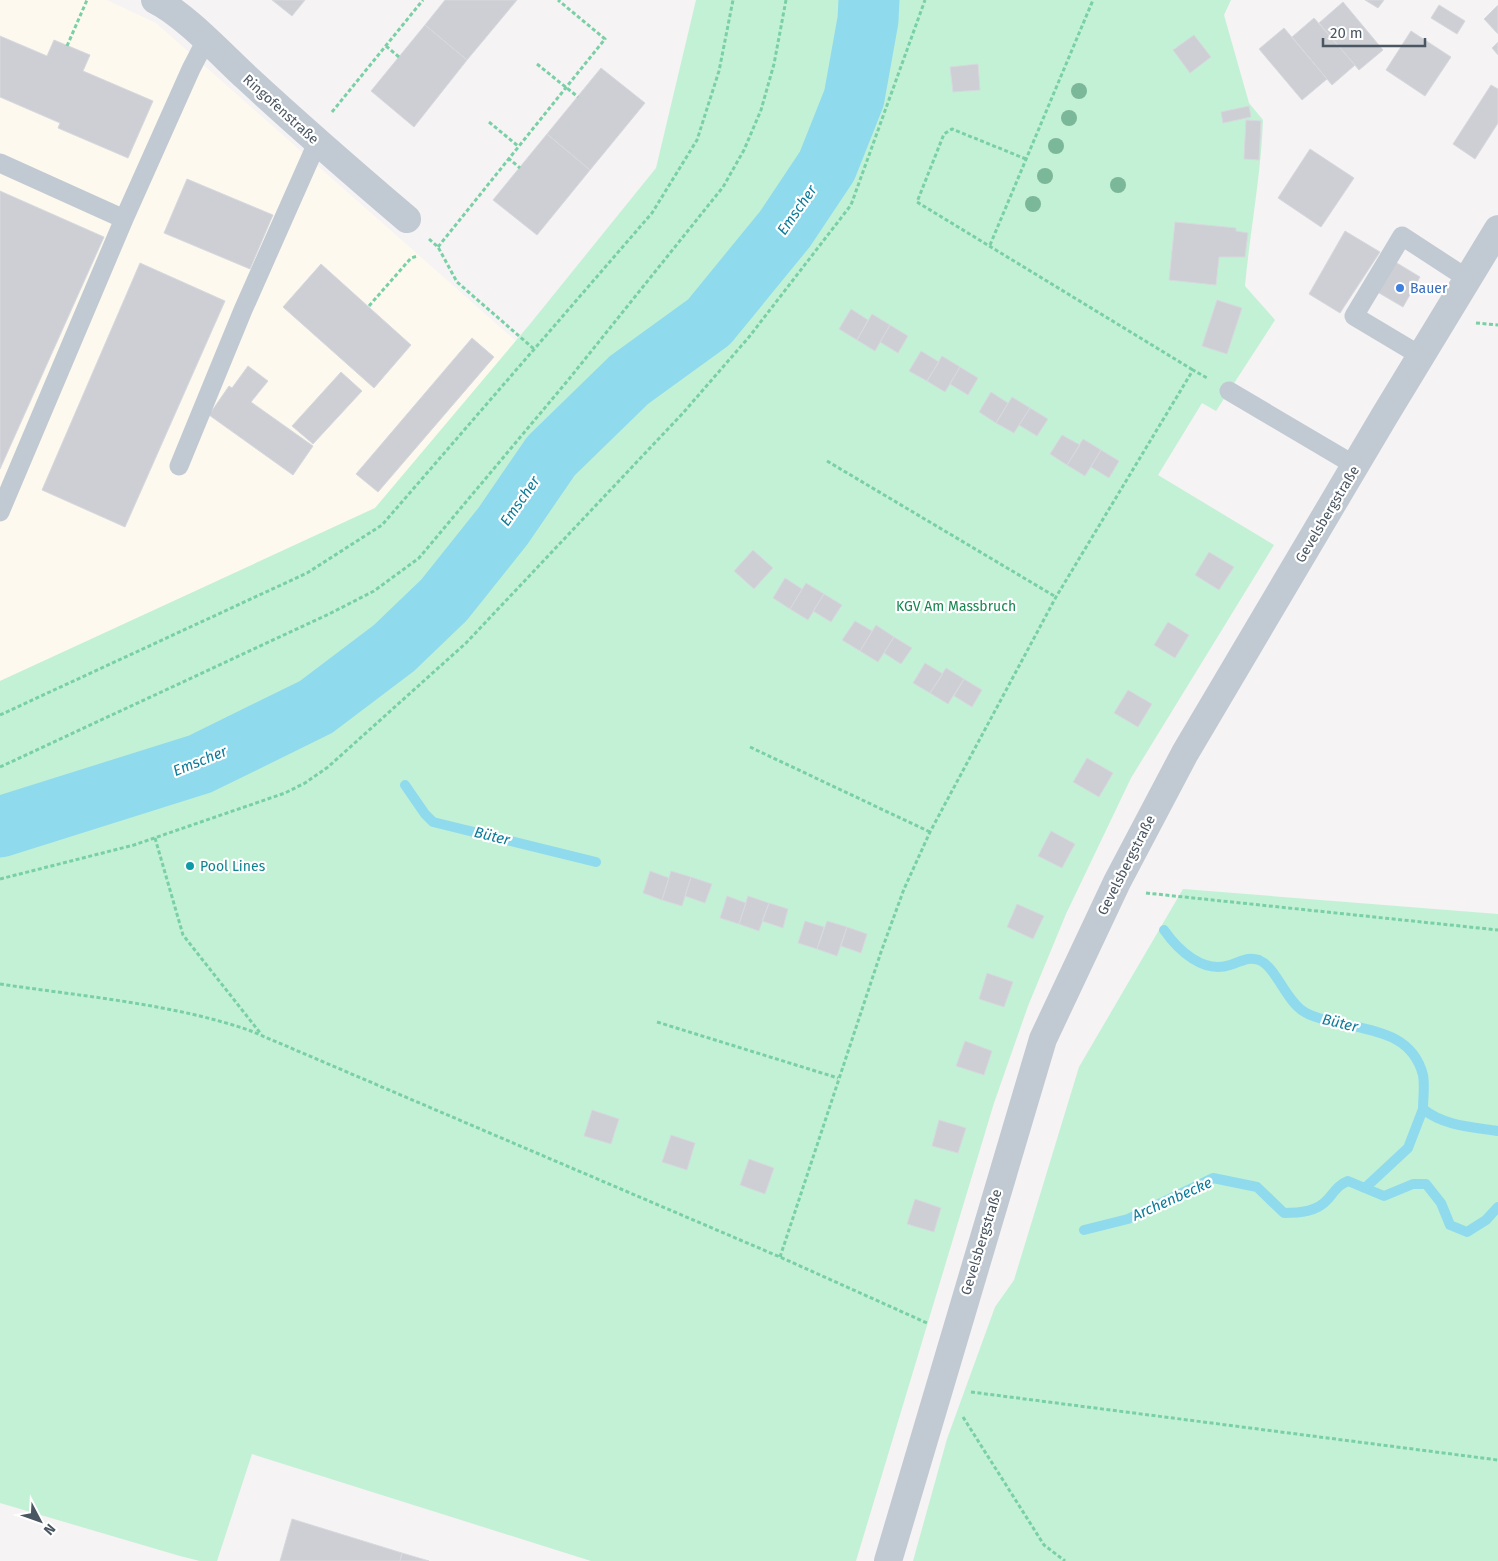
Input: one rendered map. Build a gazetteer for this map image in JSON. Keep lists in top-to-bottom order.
{
  "streets": {
    "street": ["Ringofenstraße", "Gevelsbergstraße"]
  },
  "water": ["Emscher", "Büter", "Archenbecke"],
  "parks": ["KGV Am Massbruch"],
  "places": ["Bauer", "Pool Lines"],
  "scale_bar": "20 m",
  "north": "bottom right"
}
